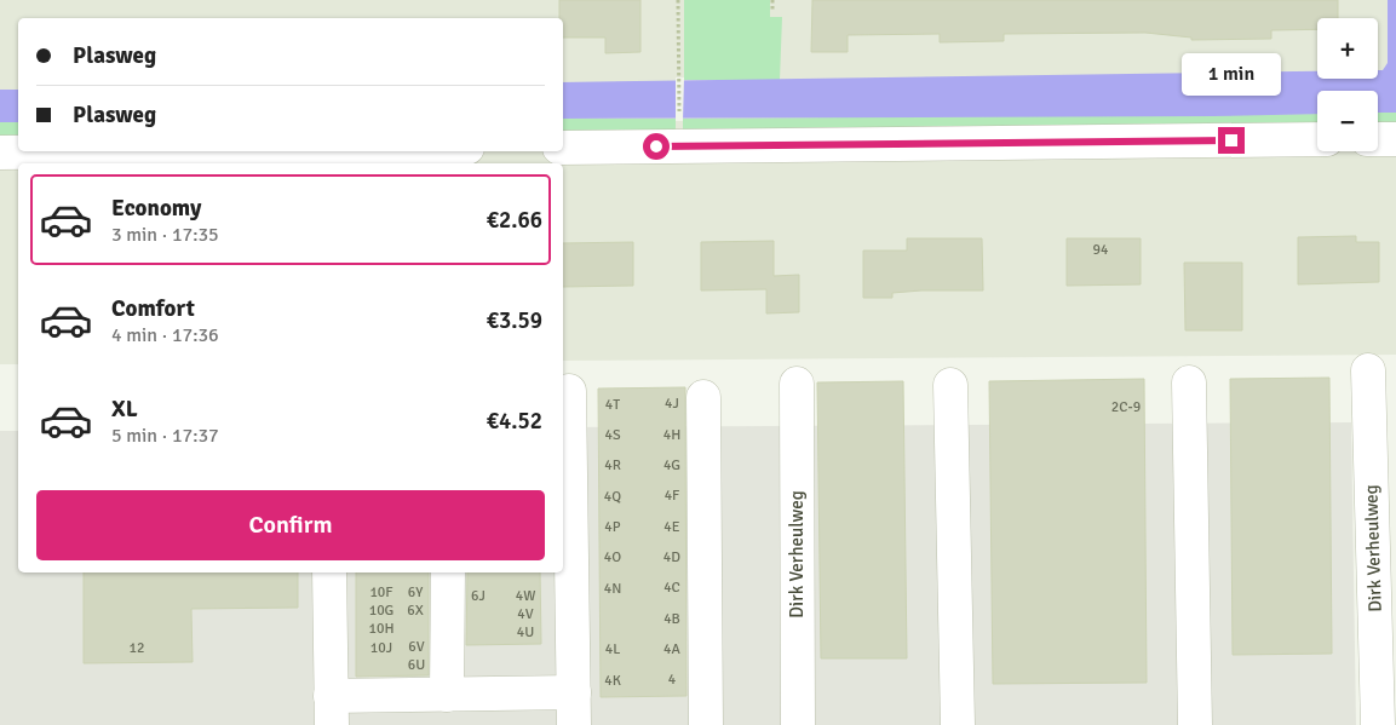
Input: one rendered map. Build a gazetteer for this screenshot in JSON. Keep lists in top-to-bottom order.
{
  "streets": {
    "street": ["Dirk Verheulweg"]
  },
  "house_numbers": [
    "94",
    "4J",
    "4T",
    "2C-9",
    "4S",
    "4H",
    "4R",
    "4G",
    "4F",
    "4Q",
    "4P",
    "4E",
    "4O",
    "4D",
    "4C",
    "4N",
    "10F",
    "6Y",
    "6J",
    "4W",
    "10G",
    "6X",
    "4V",
    "4B",
    "10H",
    "4U",
    "6V",
    "12",
    "10J",
    "4L",
    "4A",
    "6U",
    "4",
    "4K"
  ],
  "page": {
    "map_buttons": ["+", "−"],
    "banner": ["Plasweg", "Plasweg"],
    "bubble": "1 min",
    "list": [
      {
        "name": "Economy",
        "note": "3 min · 17:35",
        "value": "€2.66"
      },
      {
        "name": "Comfort",
        "note": "4 min · 17:36",
        "value": "€3.59"
      },
      {
        "name": "XL",
        "note": "5 min · 17:37",
        "value": "€4.52"
      }
    ],
    "buttons": "Confirm"
  }
}
